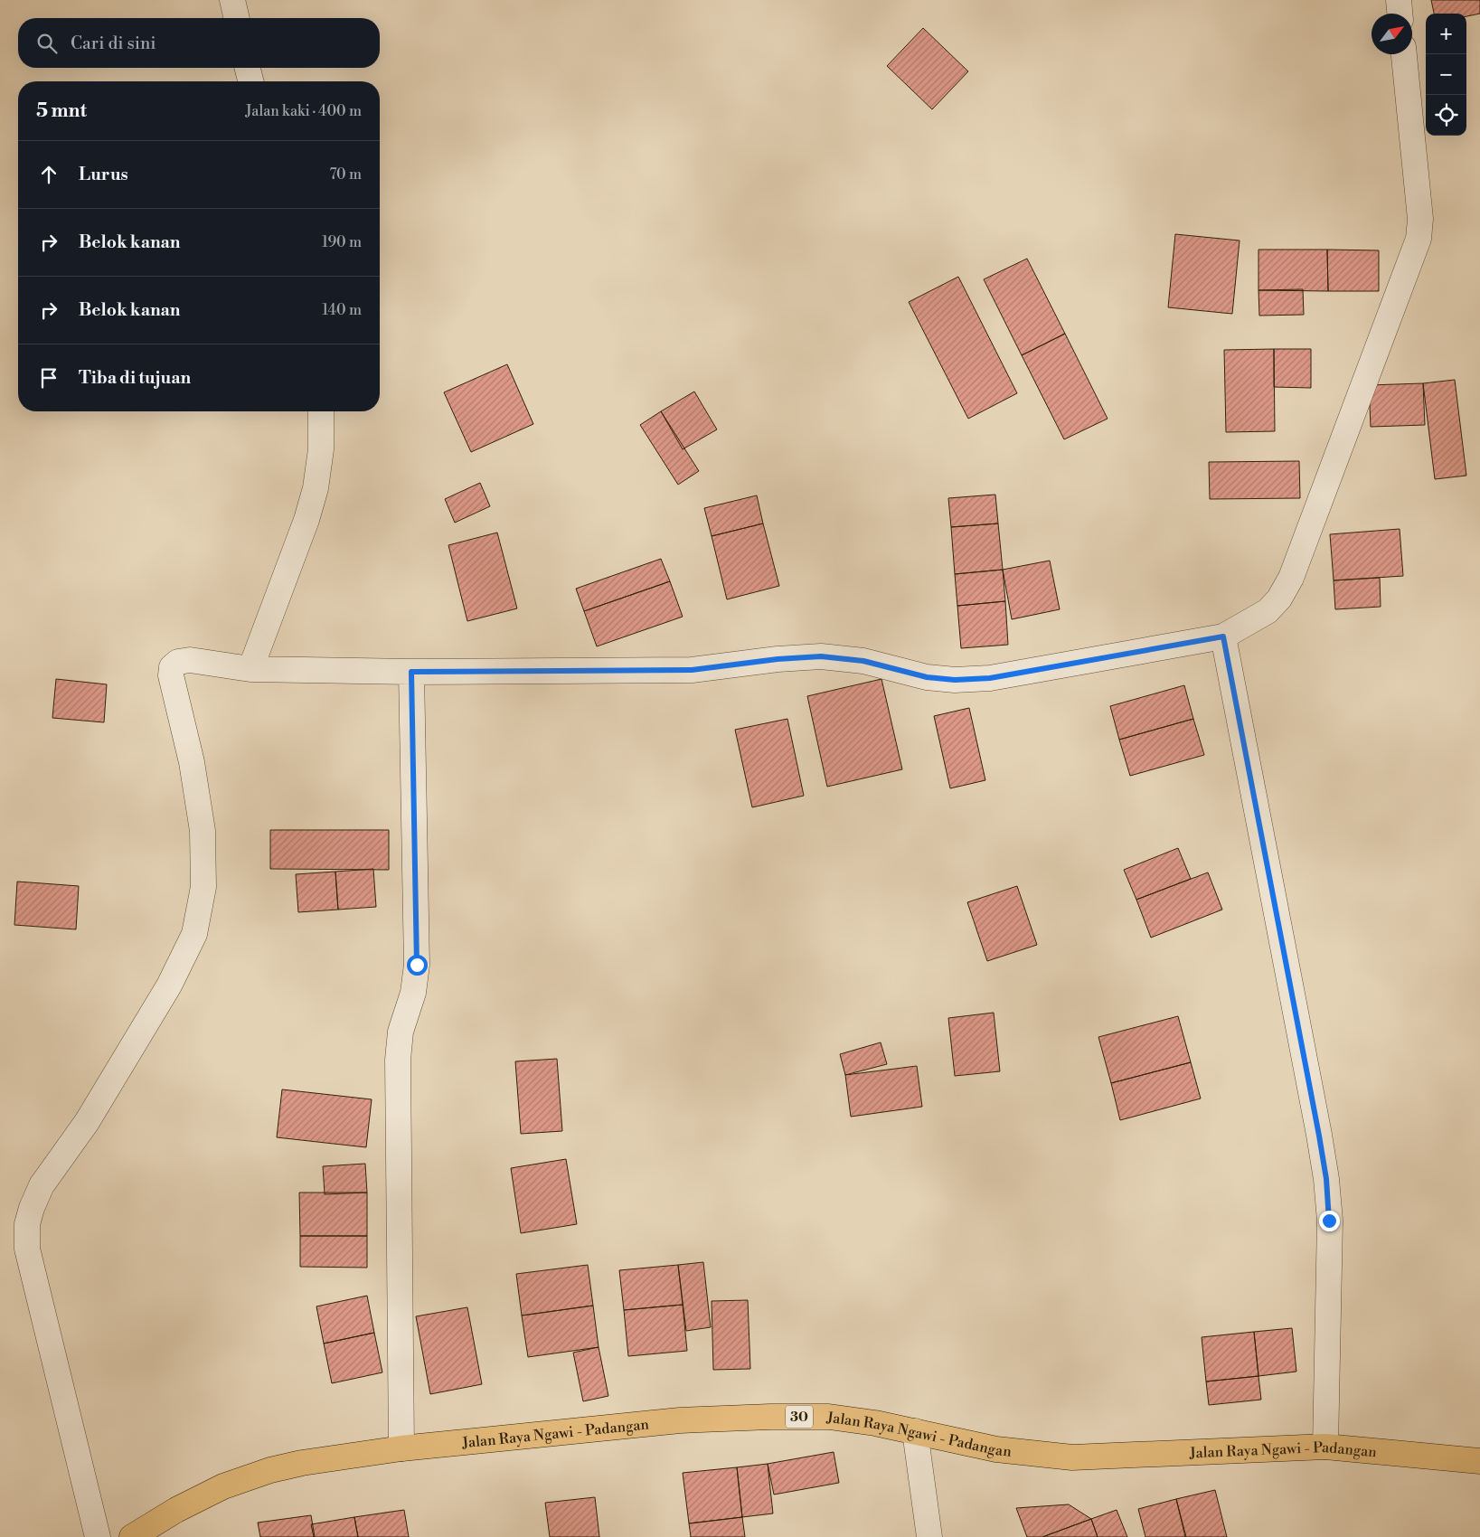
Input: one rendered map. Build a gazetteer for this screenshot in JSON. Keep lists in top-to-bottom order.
{
  "streets": {
    "highway": ["30", "Jalan Raya Ngawi - Padangan"]
  },
  "north": "top right",
  "page": {
    "map_buttons": ["+", "−"],
    "search": "Cari di sini",
    "heading": ["5 mnt", "Jalan kaki · 400 m"],
    "list": [
      ["Lurus", "70 m"],
      ["Belok kanan", "190 m"],
      ["Belok kanan", "140 m"],
      "Tiba di tujuan"
    ]
  }
}
